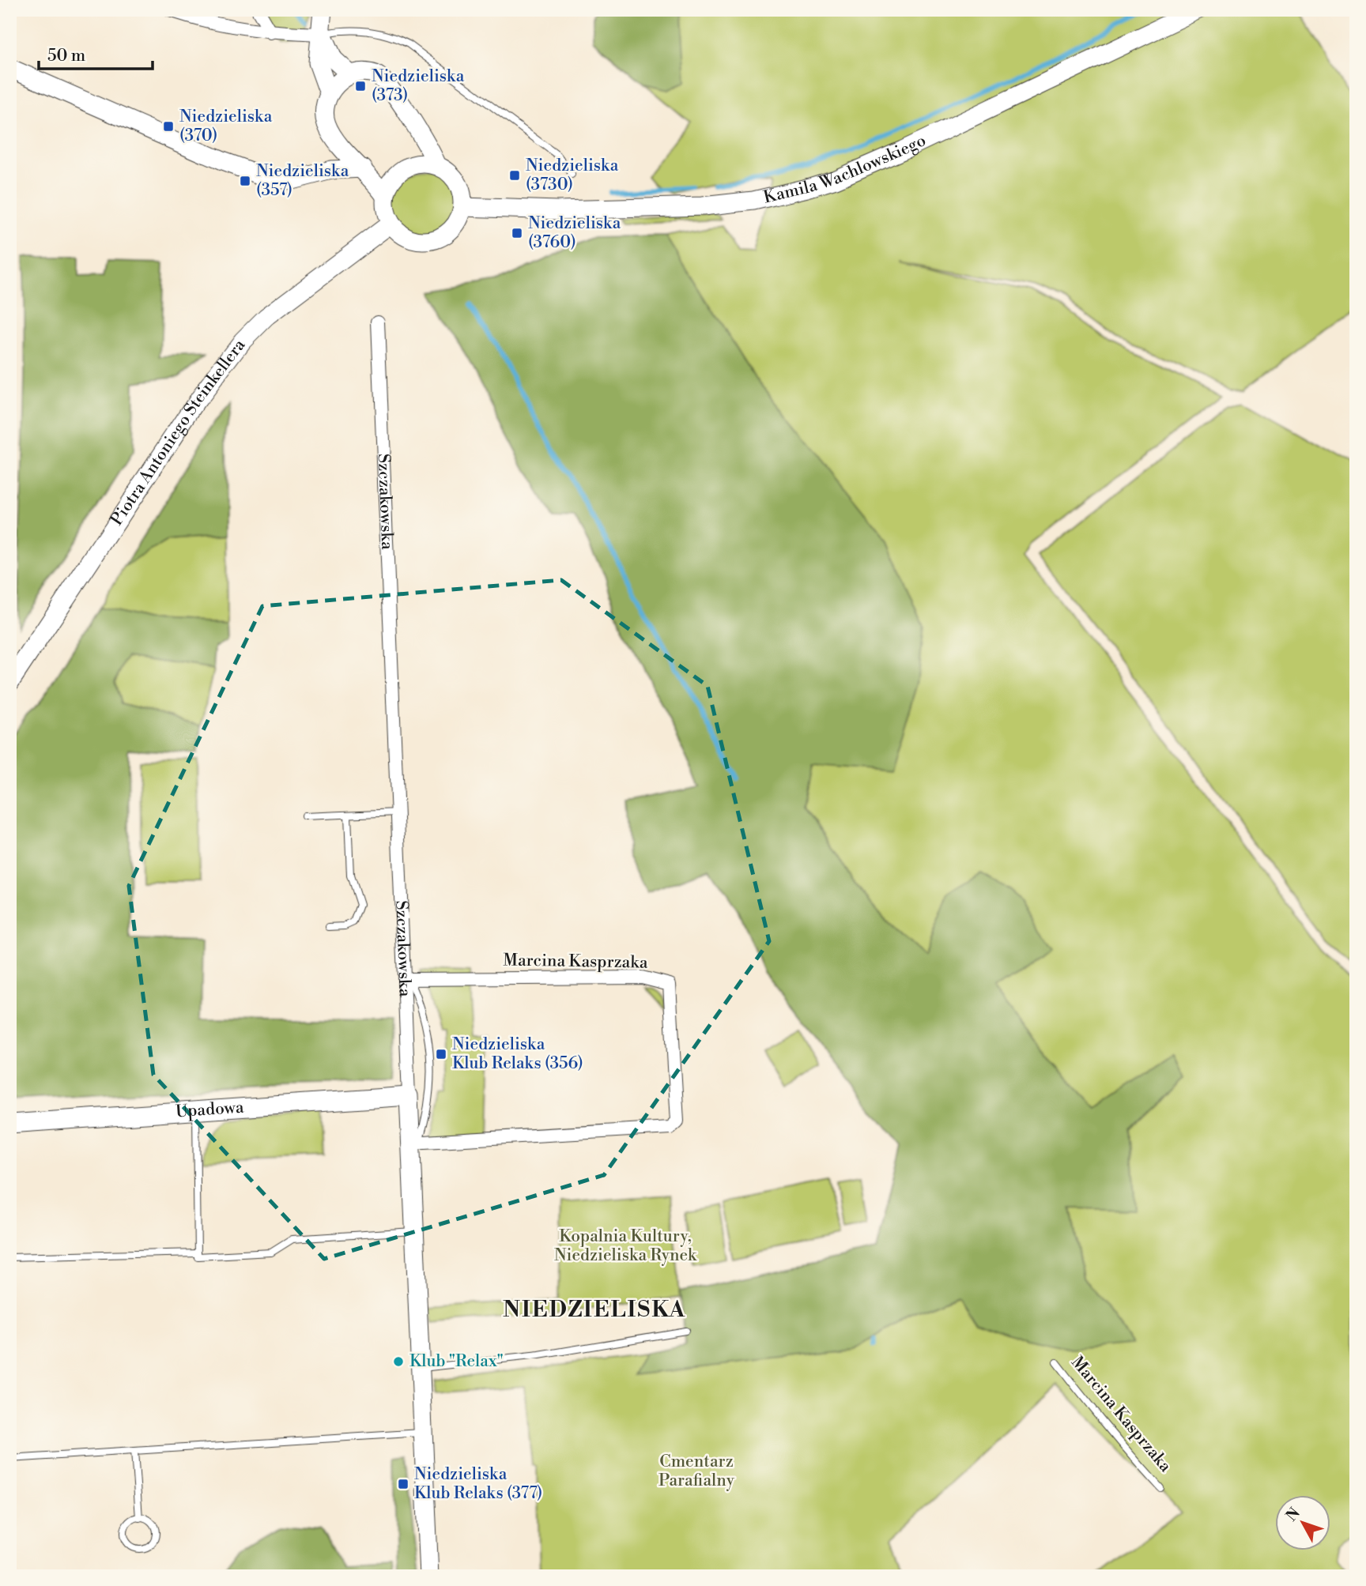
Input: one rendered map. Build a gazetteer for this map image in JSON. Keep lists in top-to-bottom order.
{
  "streets": {
    "street": [
      "Kamila Wachlowskiego",
      "Piotra Antoniego Steinkellera",
      "Szczakowska",
      "Marcina Kasprzaka",
      "Upadowa"
    ]
  },
  "crossings": [
    ["Kamila Wachlowskiego", "Piotra Antoniego Steinkellera"],
    ["Szczakowska", "Marcina Kasprzaka"],
    ["Szczakowska", "Upadowa"]
  ],
  "districts": ["NIEDZIELISKA"],
  "parks": ["Kopalnia Kultury, Niedzieliska Rynek", "Cmentarz Parafialny"],
  "places": {
    "transit": [
      "Niedzieliska (373)",
      "Niedzieliska (370)",
      "Niedzieliska (3730)",
      "Niedzieliska (357)",
      "Niedzieliska (3760)",
      "Niedzieliska Klub Relaks (356)",
      "Niedzieliska Klub Relaks (377)"
    ],
    "other": ["Klub \"Relax\""]
  },
  "scale_bar": "50 m",
  "north": "top left"
}
